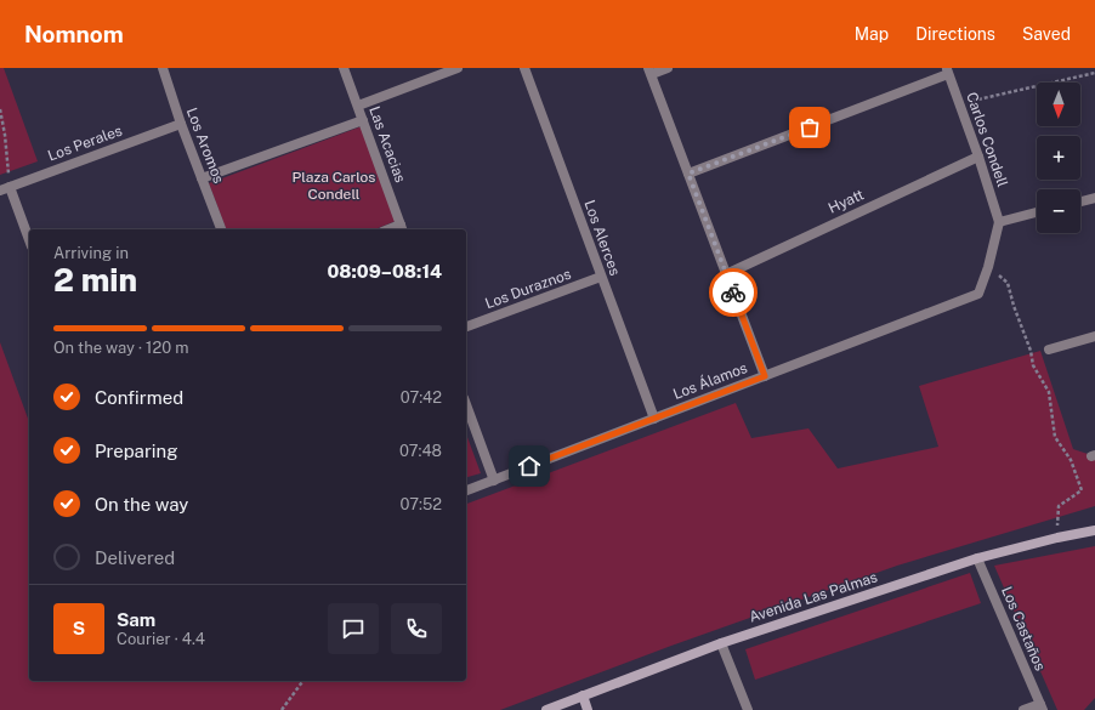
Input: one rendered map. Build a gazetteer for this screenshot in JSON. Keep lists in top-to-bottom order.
{
  "streets": {
    "street": [
      "Carlos Condell",
      "Los Perales",
      "Las Acacias",
      "Los Aromos",
      "Hyatt",
      "Los Alerces",
      "Los Duraznos",
      "Los Álamos",
      "Avenida Las Palmas",
      "Los Castaños"
    ]
  },
  "crossings": [
    ["Carlos Condell", "Hyatt"],
    ["Carlos Condell", "Los Álamos"],
    ["Los Perales", "Los Aromos"],
    ["Los Alerces", "Los Duraznos"],
    ["Los Alerces", "Los Álamos"],
    ["Avenida Las Palmas", "Los Castaños"]
  ],
  "parks": ["Plaza Carlos Condell"],
  "north": "bottom",
  "page": {
    "header": "Nomnom",
    "nav": ["Map", "Directions", "Saved"],
    "map_buttons": ["+", "−"],
    "heading": ["2 min", "Arriving in", "08:09–08:14"],
    "panel": ["Sam", "Courier · 4.4"],
    "bar": "On the way · 120 m",
    "list": [
      ["Confirmed", "07:42"],
      ["Preparing", "07:48"],
      ["On the way", "07:52"],
      "Delivered"
    ],
    "round": "S"
  }
}
